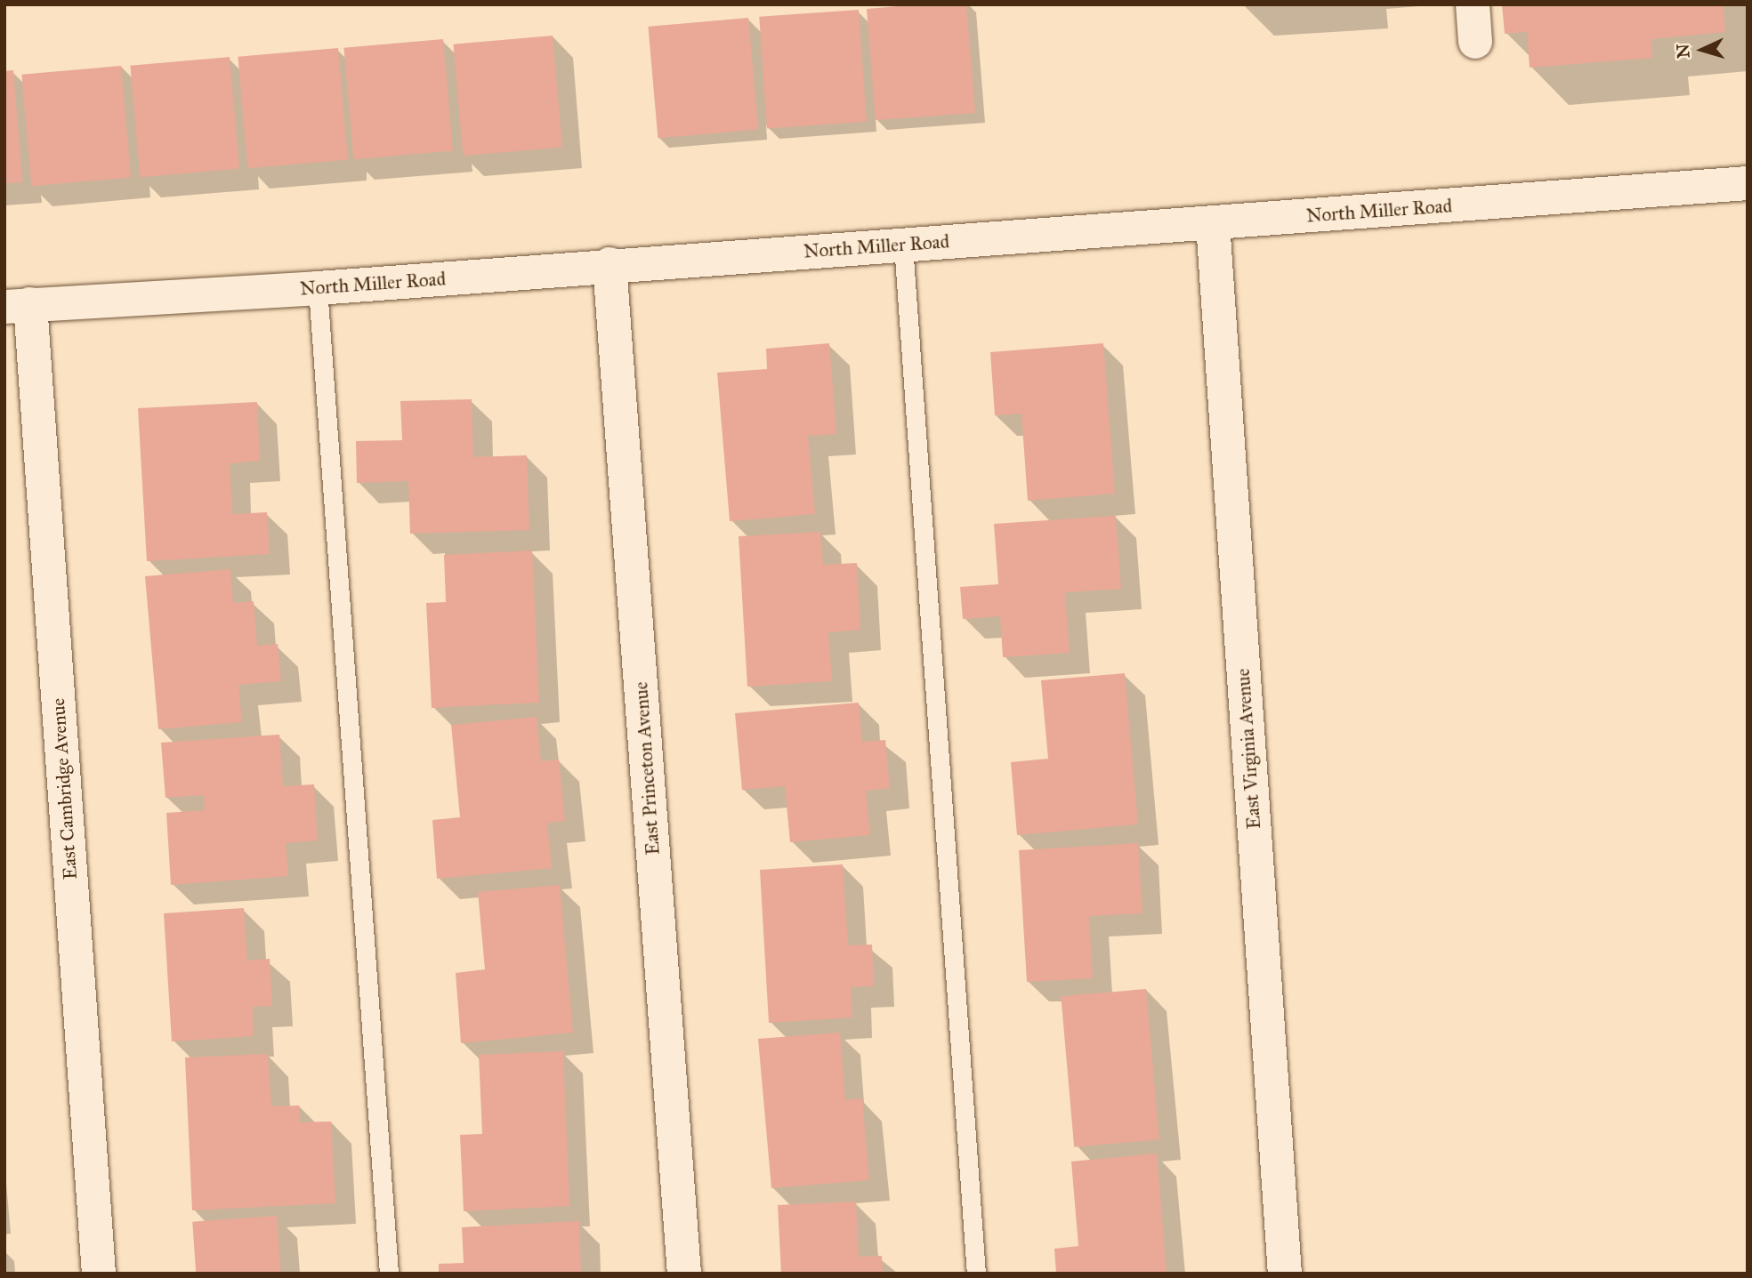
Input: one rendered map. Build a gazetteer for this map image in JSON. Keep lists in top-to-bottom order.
{
  "streets": {
    "street": [
      "North Miller Road",
      "East Virginia Avenue",
      "East Princeton Avenue",
      "East Cambridge Avenue"
    ]
  },
  "crossings": [
    ["North Miller Road", "East Virginia Avenue"],
    ["North Miller Road", "East Princeton Avenue"],
    ["North Miller Road", "East Cambridge Avenue"]
  ],
  "north": "left"
}
